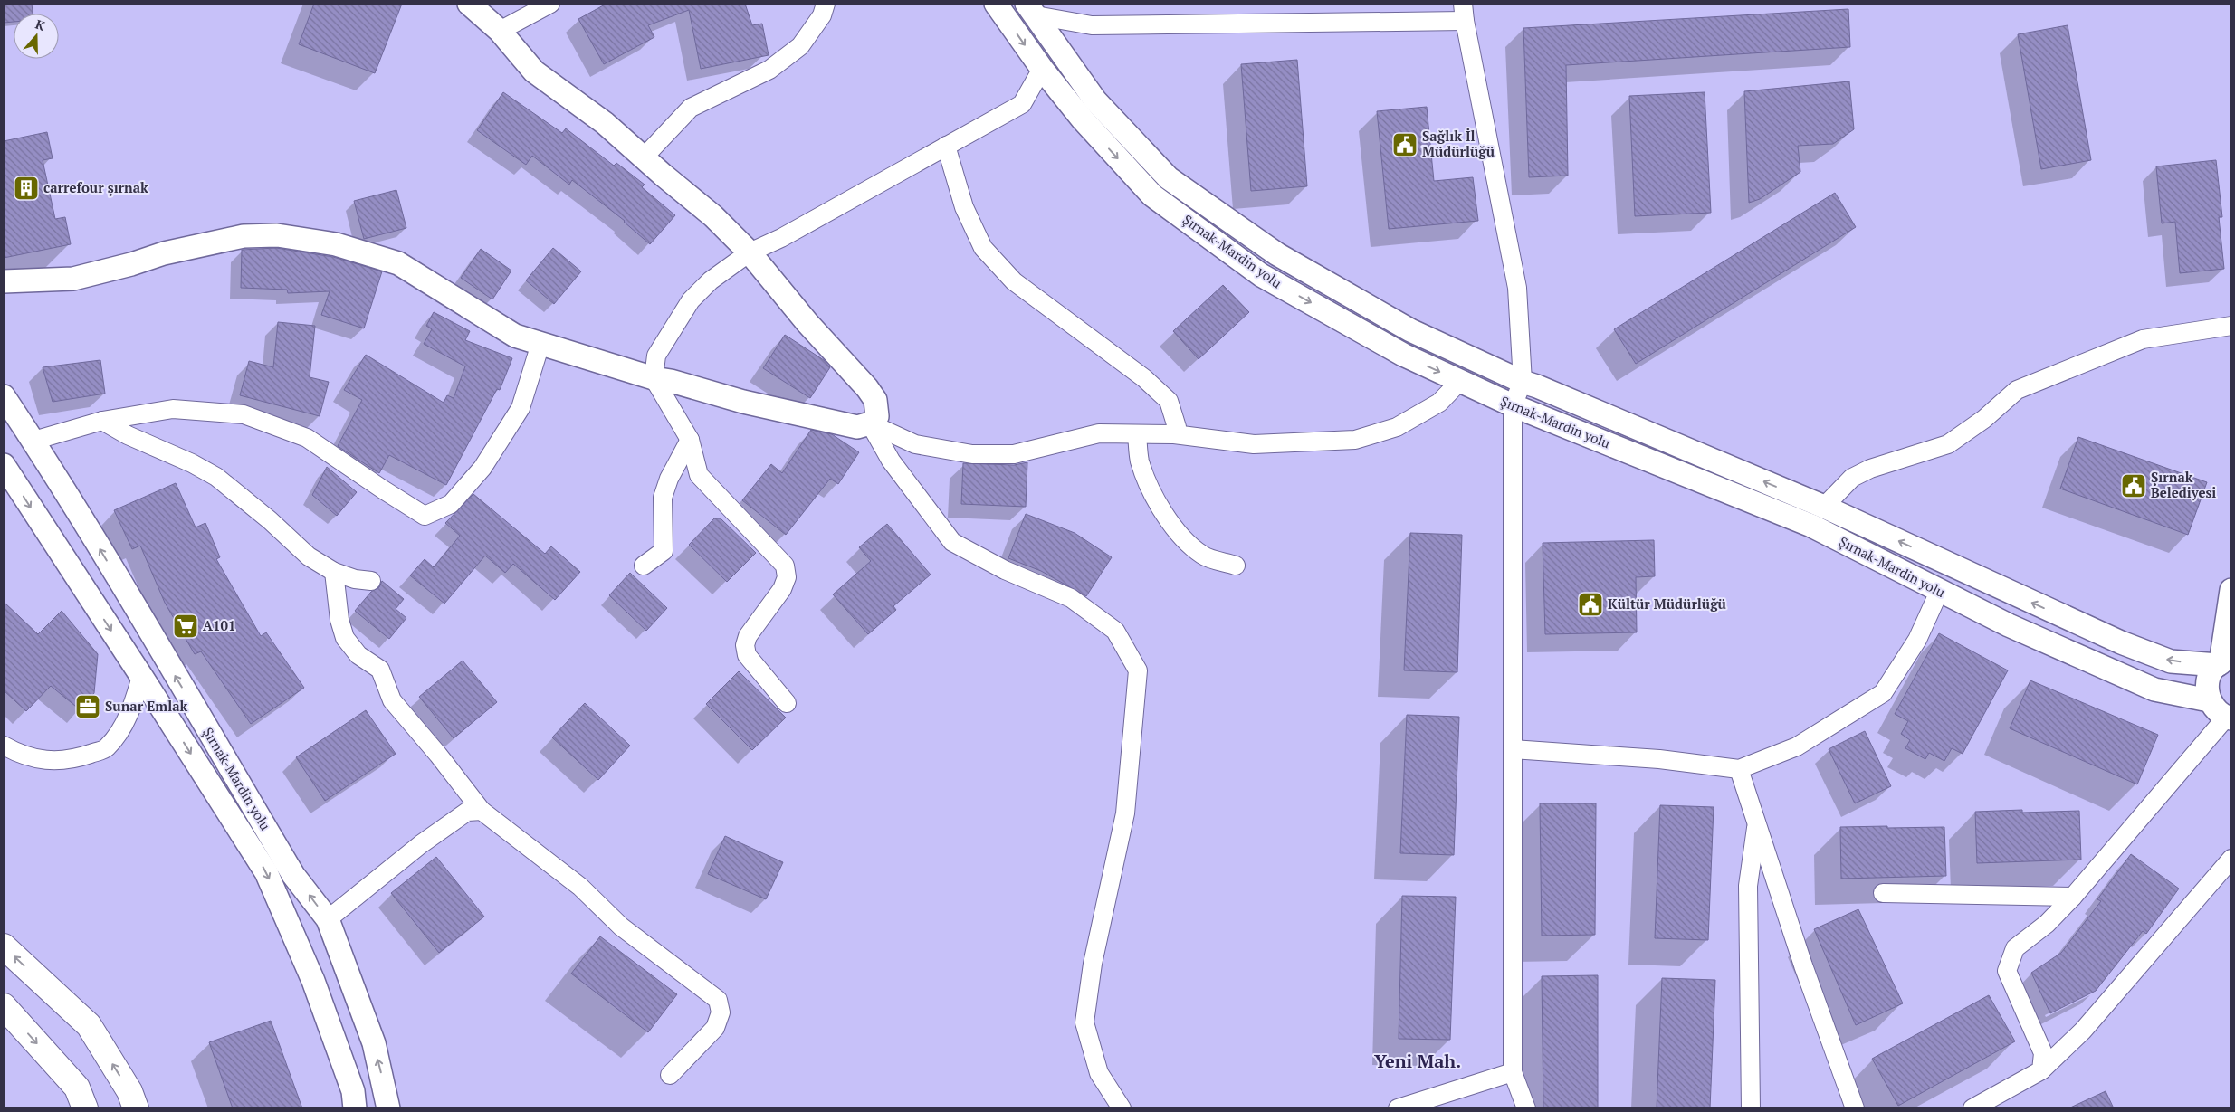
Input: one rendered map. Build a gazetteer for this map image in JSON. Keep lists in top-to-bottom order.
{
  "streets": {
    "street": ["Şırnak-Mardin yolu"]
  },
  "districts": ["Yeni Mah."],
  "places": {
    "public building": ["Sağlık İl Müdürlüğü", "Şırnak Belediyesi", "Kültür Müdürlüğü"],
    "building": ["carrefour şırnak"],
    "supermarket": ["A101"],
    "office": ["Sunar Emlak"]
  },
  "north": "top"
}
